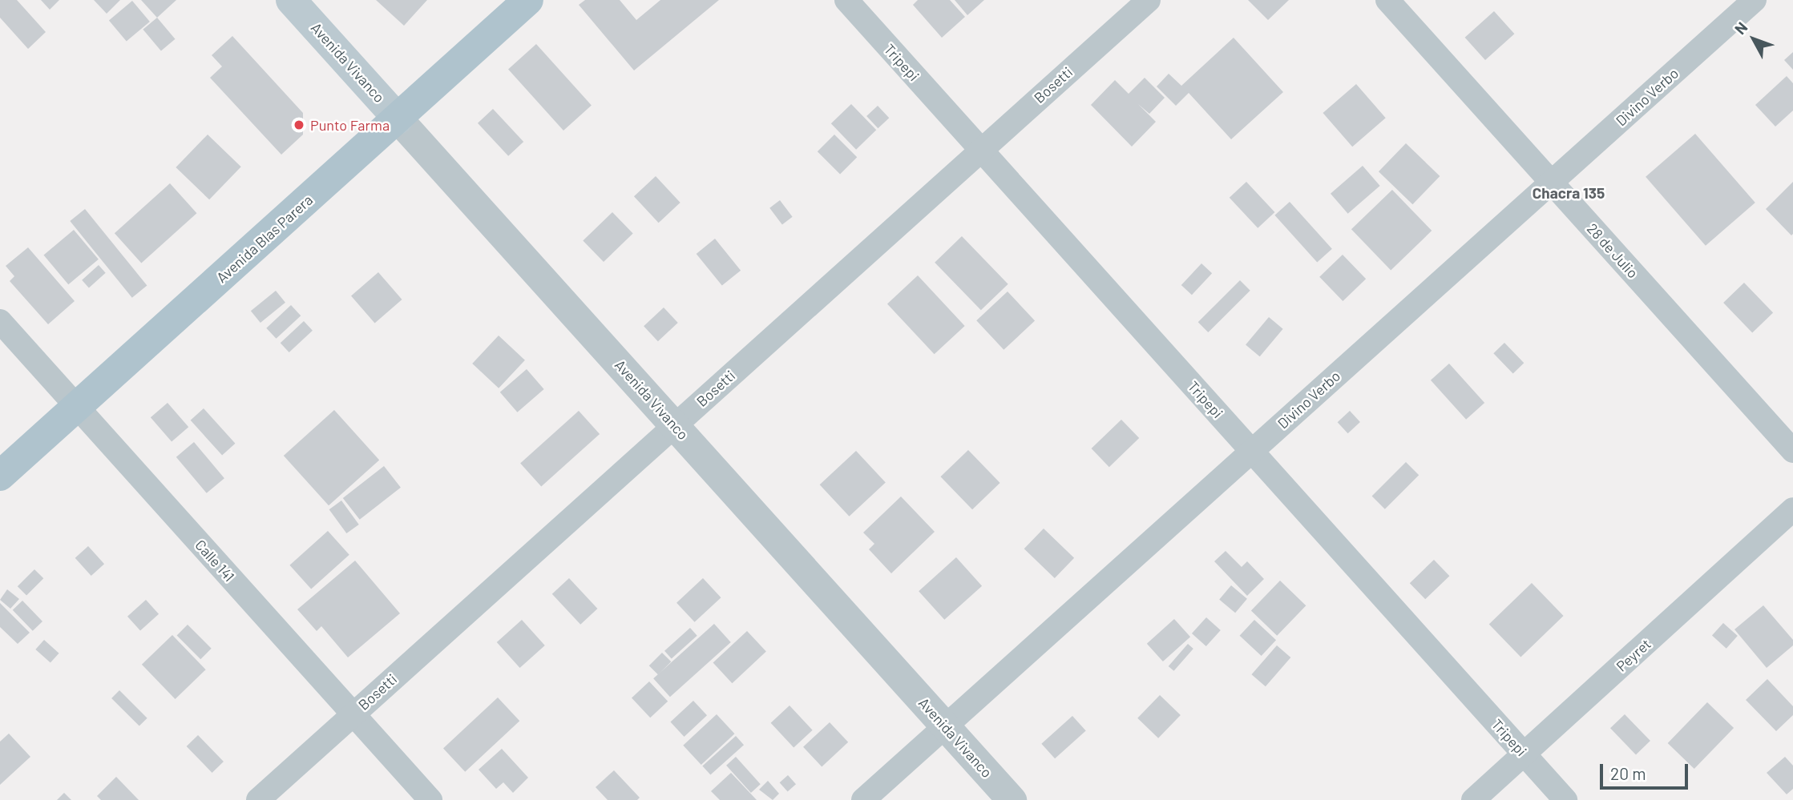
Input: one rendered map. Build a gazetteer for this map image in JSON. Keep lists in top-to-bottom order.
{
  "streets": {
    "main road": ["Avenida Vivanco", "Avenida Blas Parera"],
    "street": [
      "Tripepi",
      "Bosetti",
      "Divino Verbo",
      "28 de Julio",
      "Calle 141",
      "Peyret"
    ]
  },
  "crossings": [
    ["Avenida Vivanco", "Bosetti"],
    ["Avenida Vivanco", "Divino Verbo"],
    ["Avenida Vivanco", "Avenida Blas Parera"],
    ["Tripepi", "Bosetti"],
    ["Tripepi", "Divino Verbo"],
    ["Tripepi", "Peyret"],
    ["Bosetti", "Calle 141"],
    ["Divino Verbo", "28 de Julio"],
    ["Avenida Blas Parera", "Calle 141"]
  ],
  "districts": ["Chacra 135"],
  "places": ["Punto Farma"],
  "scale_bar": "20 m",
  "north": "top left"
}
